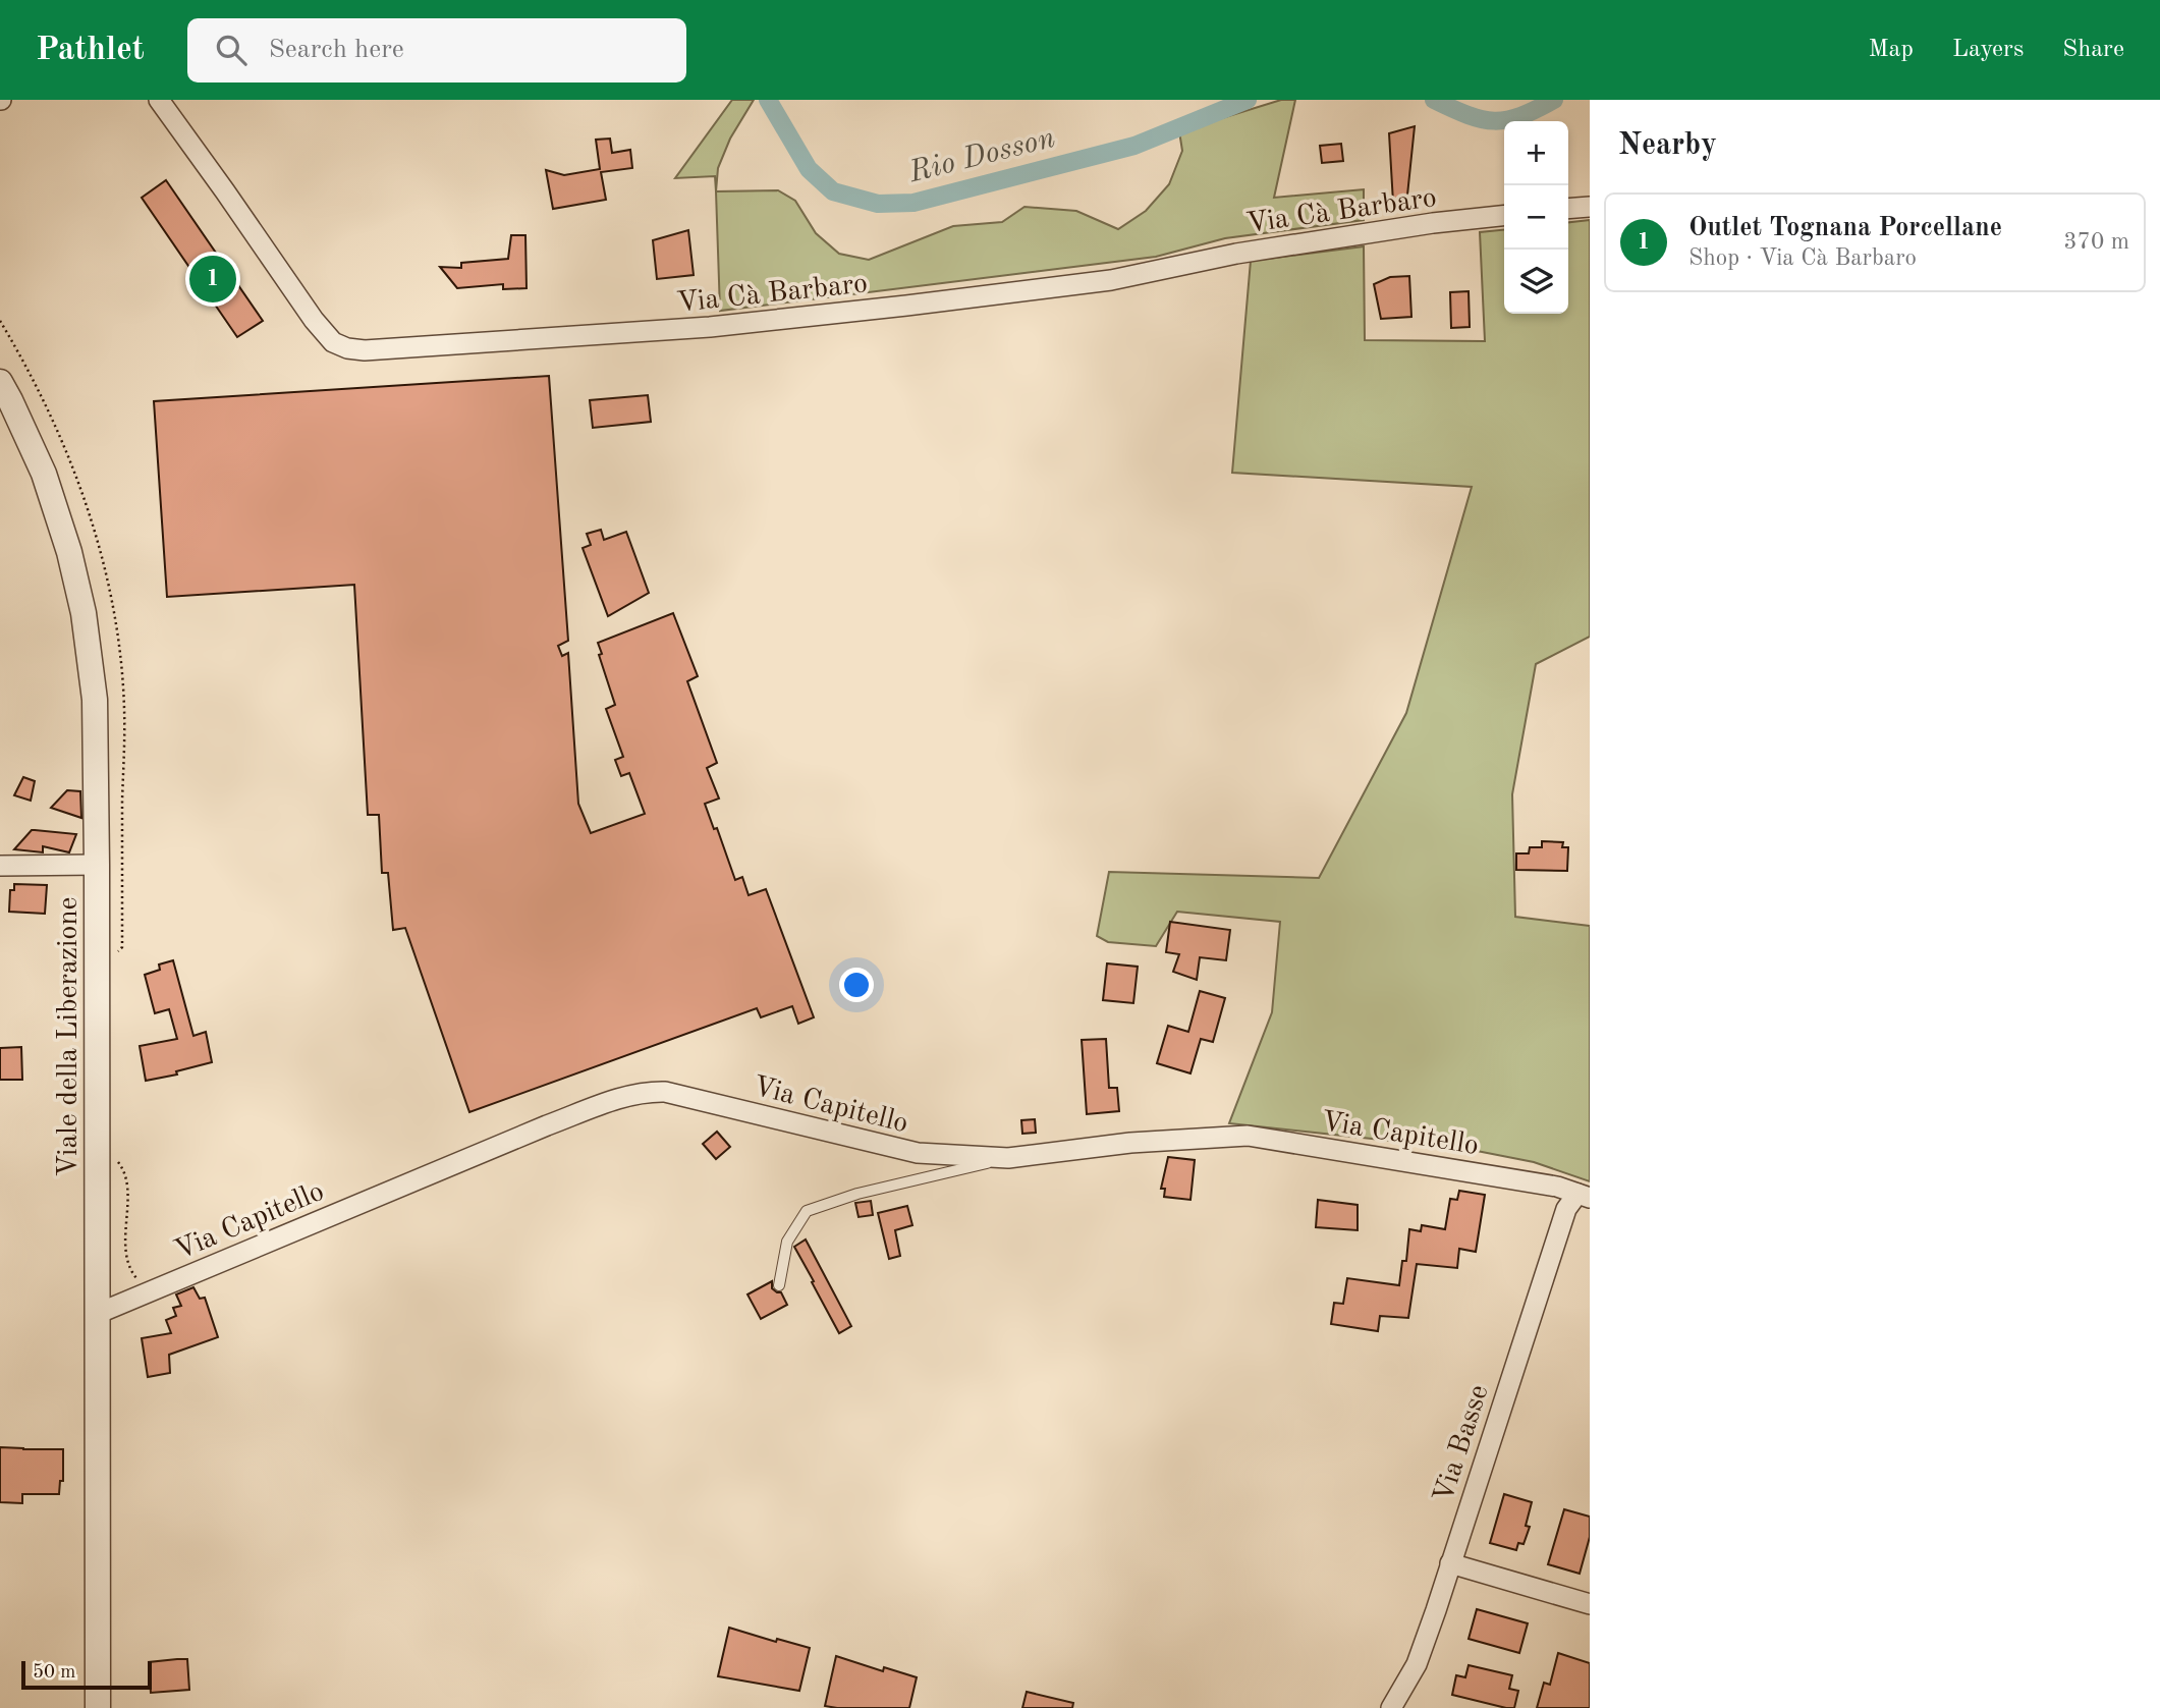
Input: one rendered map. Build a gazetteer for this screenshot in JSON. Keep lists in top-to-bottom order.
{
  "streets": {
    "street": [
      "Via Cà Barbaro",
      "Viale della Liberazione",
      "Via Capitello",
      "Via Basse"
    ]
  },
  "crossings": [
    ["Viale della Liberazione", "Via Capitello"],
    ["Via Capitello", "Via Basse"]
  ],
  "water": ["Rio Dosson"],
  "scale_bar": "50 m",
  "page": {
    "header": "Pathlet",
    "search": "Search here",
    "nav": ["Map", "Layers", "Share"],
    "heading": "Nearby",
    "map_buttons": ["+", "−"],
    "list": [
      {
        "mark": "1",
        "name": "Outlet Tognana Porcellane",
        "note": "Shop · Via Cà Barbaro",
        "value": "370 m"
      }
    ],
    "pins": "1",
    "scale": "50 m"
  }
}
